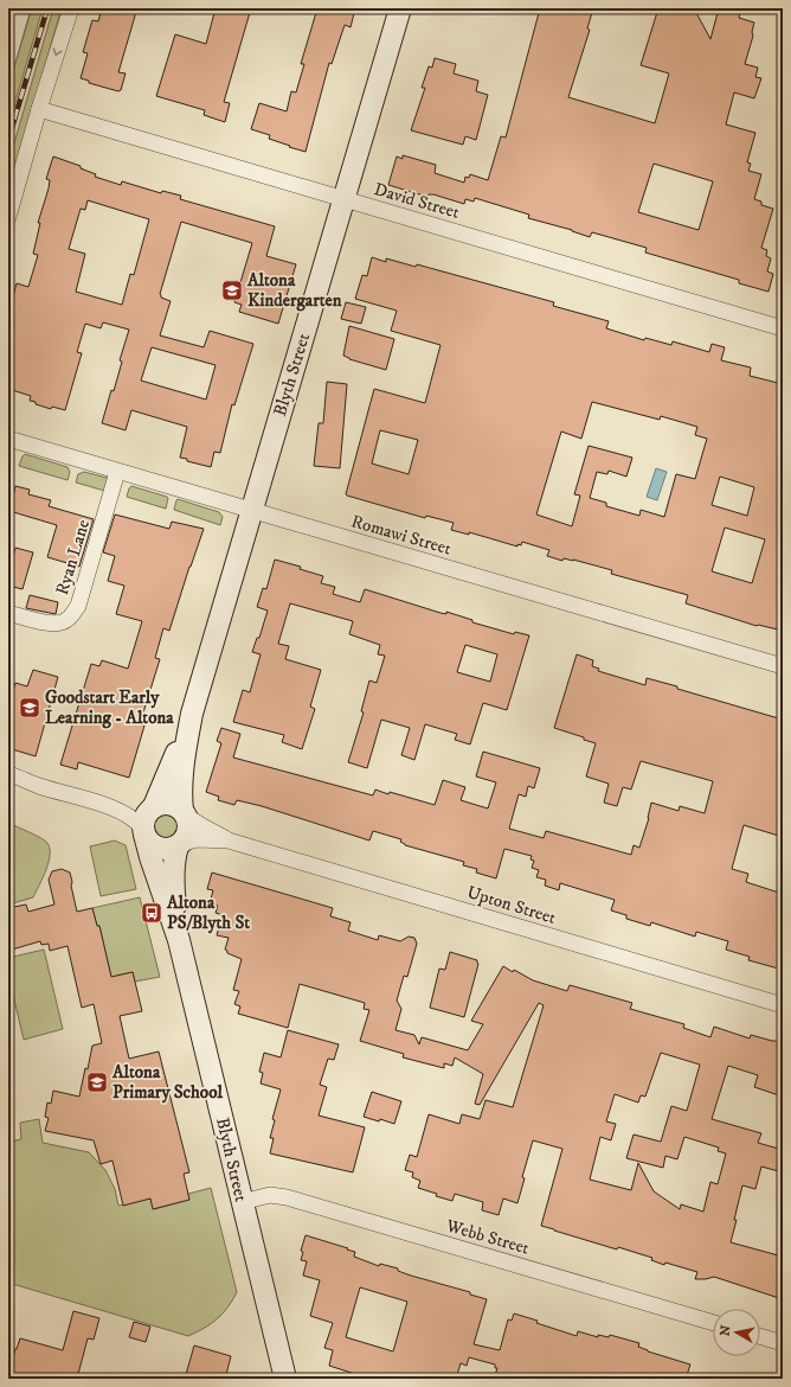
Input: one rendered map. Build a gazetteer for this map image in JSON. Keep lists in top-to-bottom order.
{
  "streets": {
    "street": [
      "David Street",
      "Blyth Street",
      "Romawi Street",
      "Ryan Lane",
      "Upton Street",
      "Webb Street"
    ]
  },
  "crossings": [
    ["David Street", "Blyth Street"],
    ["Blyth Street", "Romawi Street"],
    ["Blyth Street", "Upton Street"],
    ["Blyth Street", "Webb Street"],
    ["Romawi Street", "Ryan Lane"]
  ],
  "places": {
    "school or university": ["Altona Kindergarten", "Goodstart Early Learning - Altona", "Altona Primary School"],
    "bus stop": ["Altona PS/Blyth St"]
  },
  "north": "left"
}
